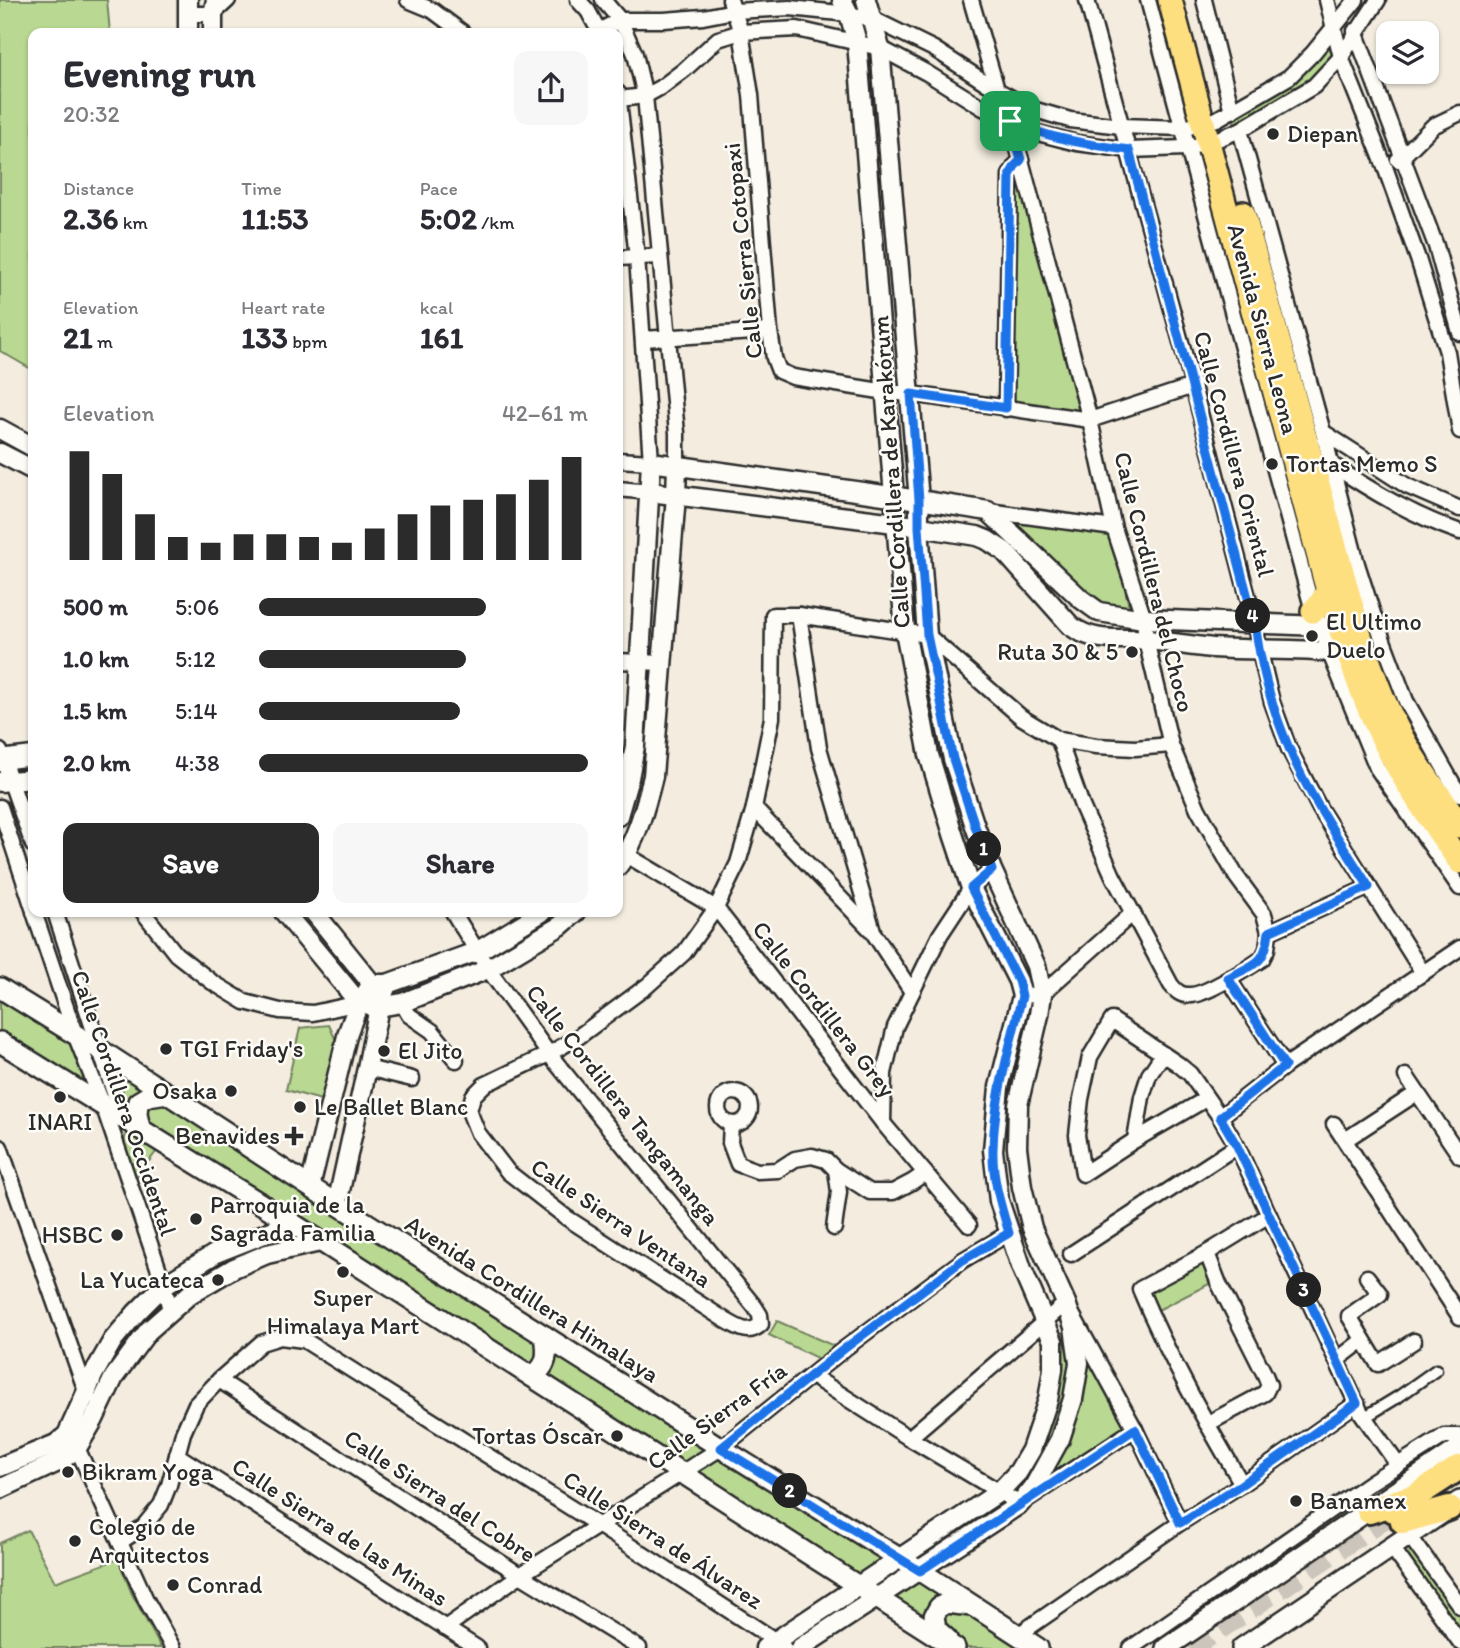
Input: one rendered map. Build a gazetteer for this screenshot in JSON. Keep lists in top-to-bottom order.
{
  "streets": {
    "highway": ["Avenida Sierra Leona"],
    "main road": ["Avenida Cordillera Himalaya"],
    "street": [
      "Calle Sierra Cotopaxi",
      "Calle Cordillera Oriental",
      "Calle Cordillera de Karakórum",
      "Calle Cordillera del Choco",
      "Calle Cordillera Grey",
      "Calle Cordillera Occidental",
      "Calle Cordillera Tangamanga",
      "Calle Sierra Ventana",
      "Calle Sierra Fría",
      "Calle Sierra del Cobre",
      "Calle Sierra de las Minas",
      "Calle Sierra de Álvarez"
    ]
  },
  "crossings": [
    ["Calle Sierra Cotopaxi", "Calle Cordillera Oriental"],
    ["Calle Sierra Cotopaxi", "Calle Cordillera de Karakórum"],
    ["Calle Sierra Cotopaxi", "Calle Cordillera del Choco"],
    ["Calle Cordillera de Karakórum", "Calle Sierra Ventana"],
    ["Calle Cordillera Grey", "Calle Sierra Ventana"],
    ["Calle Cordillera Occidental", "Avenida Cordillera Himalaya"],
    ["Calle Cordillera Tangamanga", "Calle Sierra Ventana"],
    ["Avenida Cordillera Himalaya", "Calle Sierra Fría"],
    ["Calle Sierra Fría", "Calle Sierra del Cobre"],
    ["Calle Sierra Fría", "Calle Sierra de las Minas"],
    ["Calle Sierra Fría", "Calle Sierra de Álvarez"],
    ["Calle Sierra del Cobre", "Calle Sierra de Álvarez"],
    ["Calle Sierra de las Minas", "Calle Sierra de Álvarez"]
  ],
  "places": {
    "other": [
      "Diepan",
      "Tortas Memo S",
      "El Ultimo Duelo",
      "Ruta 30 & 5",
      "TGI Friday's",
      "El Jito",
      "Osaka",
      "INARI",
      "Le Ballet Blanc",
      "Parroquia de la Sagrada Familia",
      "HSBC",
      "Super Himalaya Mart",
      "La Yucateca",
      "Tortas Óscar",
      "Bikram Yoga",
      "Banamex",
      "Colegio de Arquitectos",
      "Conrad"
    ],
    "health": ["Benavides"]
  },
  "page": {
    "heading": ["Evening run", "20:32"],
    "stats": [
      ["Distance", "2.36 km"],
      ["Time", "11:53"],
      ["Pace", "5:02 /km"],
      ["Elevation", "21 m"],
      ["Heart rate", "133 bpm"],
      ["kcal", "161"]
    ],
    "chart": ["Elevation", "42–61 m"],
    "list": [
      {
        "name": "500 m",
        "note": "5:06"
      },
      {
        "name": "1.0 km",
        "note": "5:12"
      },
      {
        "name": "1.5 km",
        "note": "5:14"
      },
      {
        "name": "2.0 km",
        "note": "4:38"
      }
    ],
    "pins": [
      "4",
      "1",
      "3",
      "2"
    ],
    "buttons": ["Save", "Share"]
  }
}
